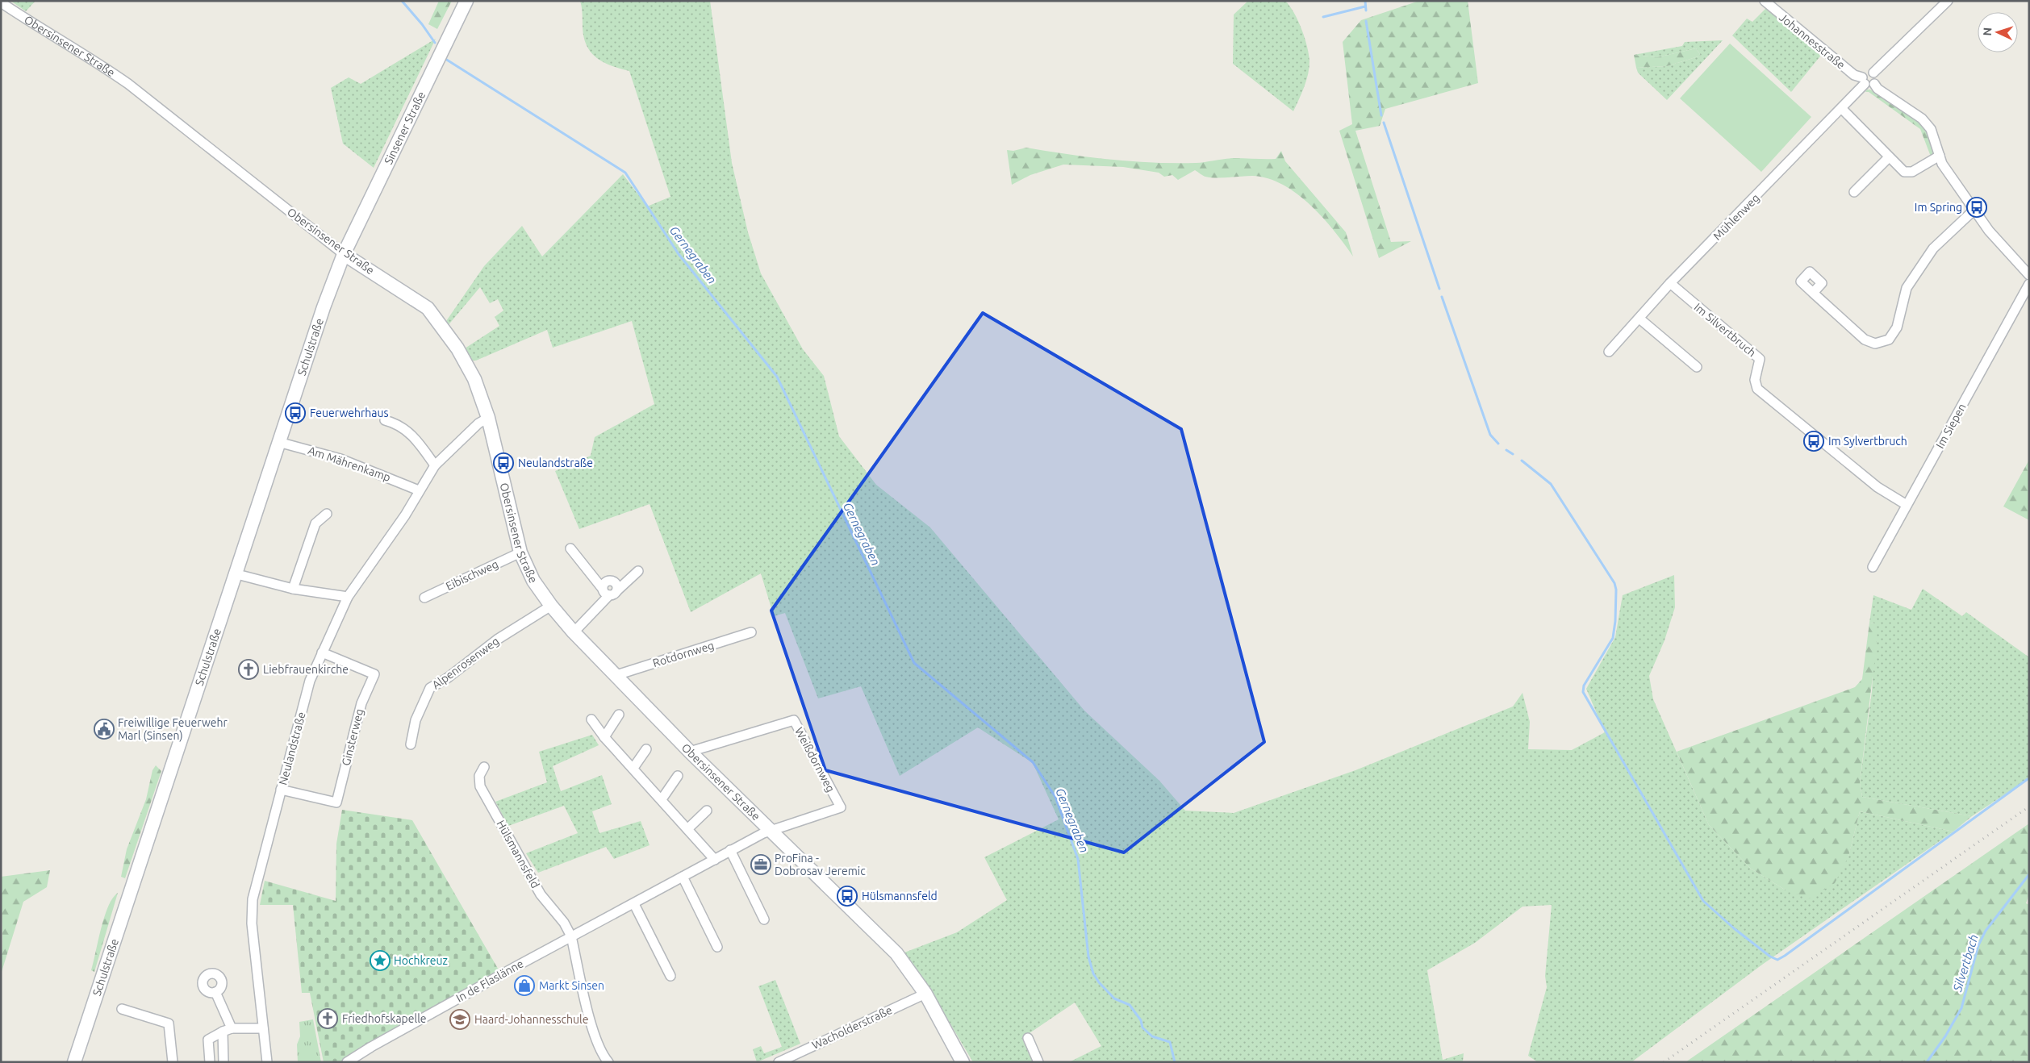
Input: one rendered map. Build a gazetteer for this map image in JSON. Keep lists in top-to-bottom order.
{
  "streets": {
    "main road": ["Obersinsener Straße", "Sinsener Straße", "Schulstraße"],
    "street": [
      "Johannesstraße",
      "Mühlenweg",
      "Im Silvertbruch",
      "Im Siepen",
      "Am Mährenkamp",
      "Eibischweg",
      "Rotdornweg",
      "Alpenrosenweg",
      "Ginsterweg",
      "Neulandstraße",
      "Weißdornweg",
      "Hülsmannsfeld",
      "In de Flaslänne",
      "Wacholderstraße"
    ]
  },
  "crossings": [
    ["Johannesstraße", "Mühlenweg"],
    ["Obersinsener Straße", "Sinsener Straße"],
    ["Obersinsener Straße", "Schulstraße"],
    ["Obersinsener Straße", "Eibischweg"],
    ["Obersinsener Straße", "Rotdornweg"],
    ["Obersinsener Straße", "Alpenrosenweg"],
    ["Obersinsener Straße", "Neulandstraße"],
    ["Obersinsener Straße", "Weißdornweg"],
    ["Obersinsener Straße", "In de Flaslänne"],
    ["Obersinsener Straße", "Wacholderstraße"],
    ["Sinsener Straße", "Schulstraße"],
    ["Mühlenweg", "Im Silvertbruch"],
    ["Im Silvertbruch", "Im Siepen"],
    ["Schulstraße", "Am Mährenkamp"],
    ["Am Mährenkamp", "Neulandstraße"],
    ["Ginsterweg", "Neulandstraße"],
    ["Weißdornweg", "In de Flaslänne"],
    ["Hülsmannsfeld", "In de Flaslänne"]
  ],
  "water": ["Gernegraben", "Silvertbach"],
  "places": {
    "bus stop": [
      "Im Spring",
      "Feuerwehrhaus",
      "Im Sylvertbruch",
      "Neulandstraße",
      "Hülsmannsfeld"
    ],
    "church": ["Liebfrauenkirche", "Friedhofskapelle"],
    "public building": ["Freiwillige Feuerwehr Marl (Sinsen)"],
    "office": ["ProFina - Dobrosav Jeremic"],
    "place": ["Hochkreuz"],
    "shop": ["Markt Sinsen"],
    "school or university": ["Haard-Johannesschule"]
  },
  "north": "left"
}
